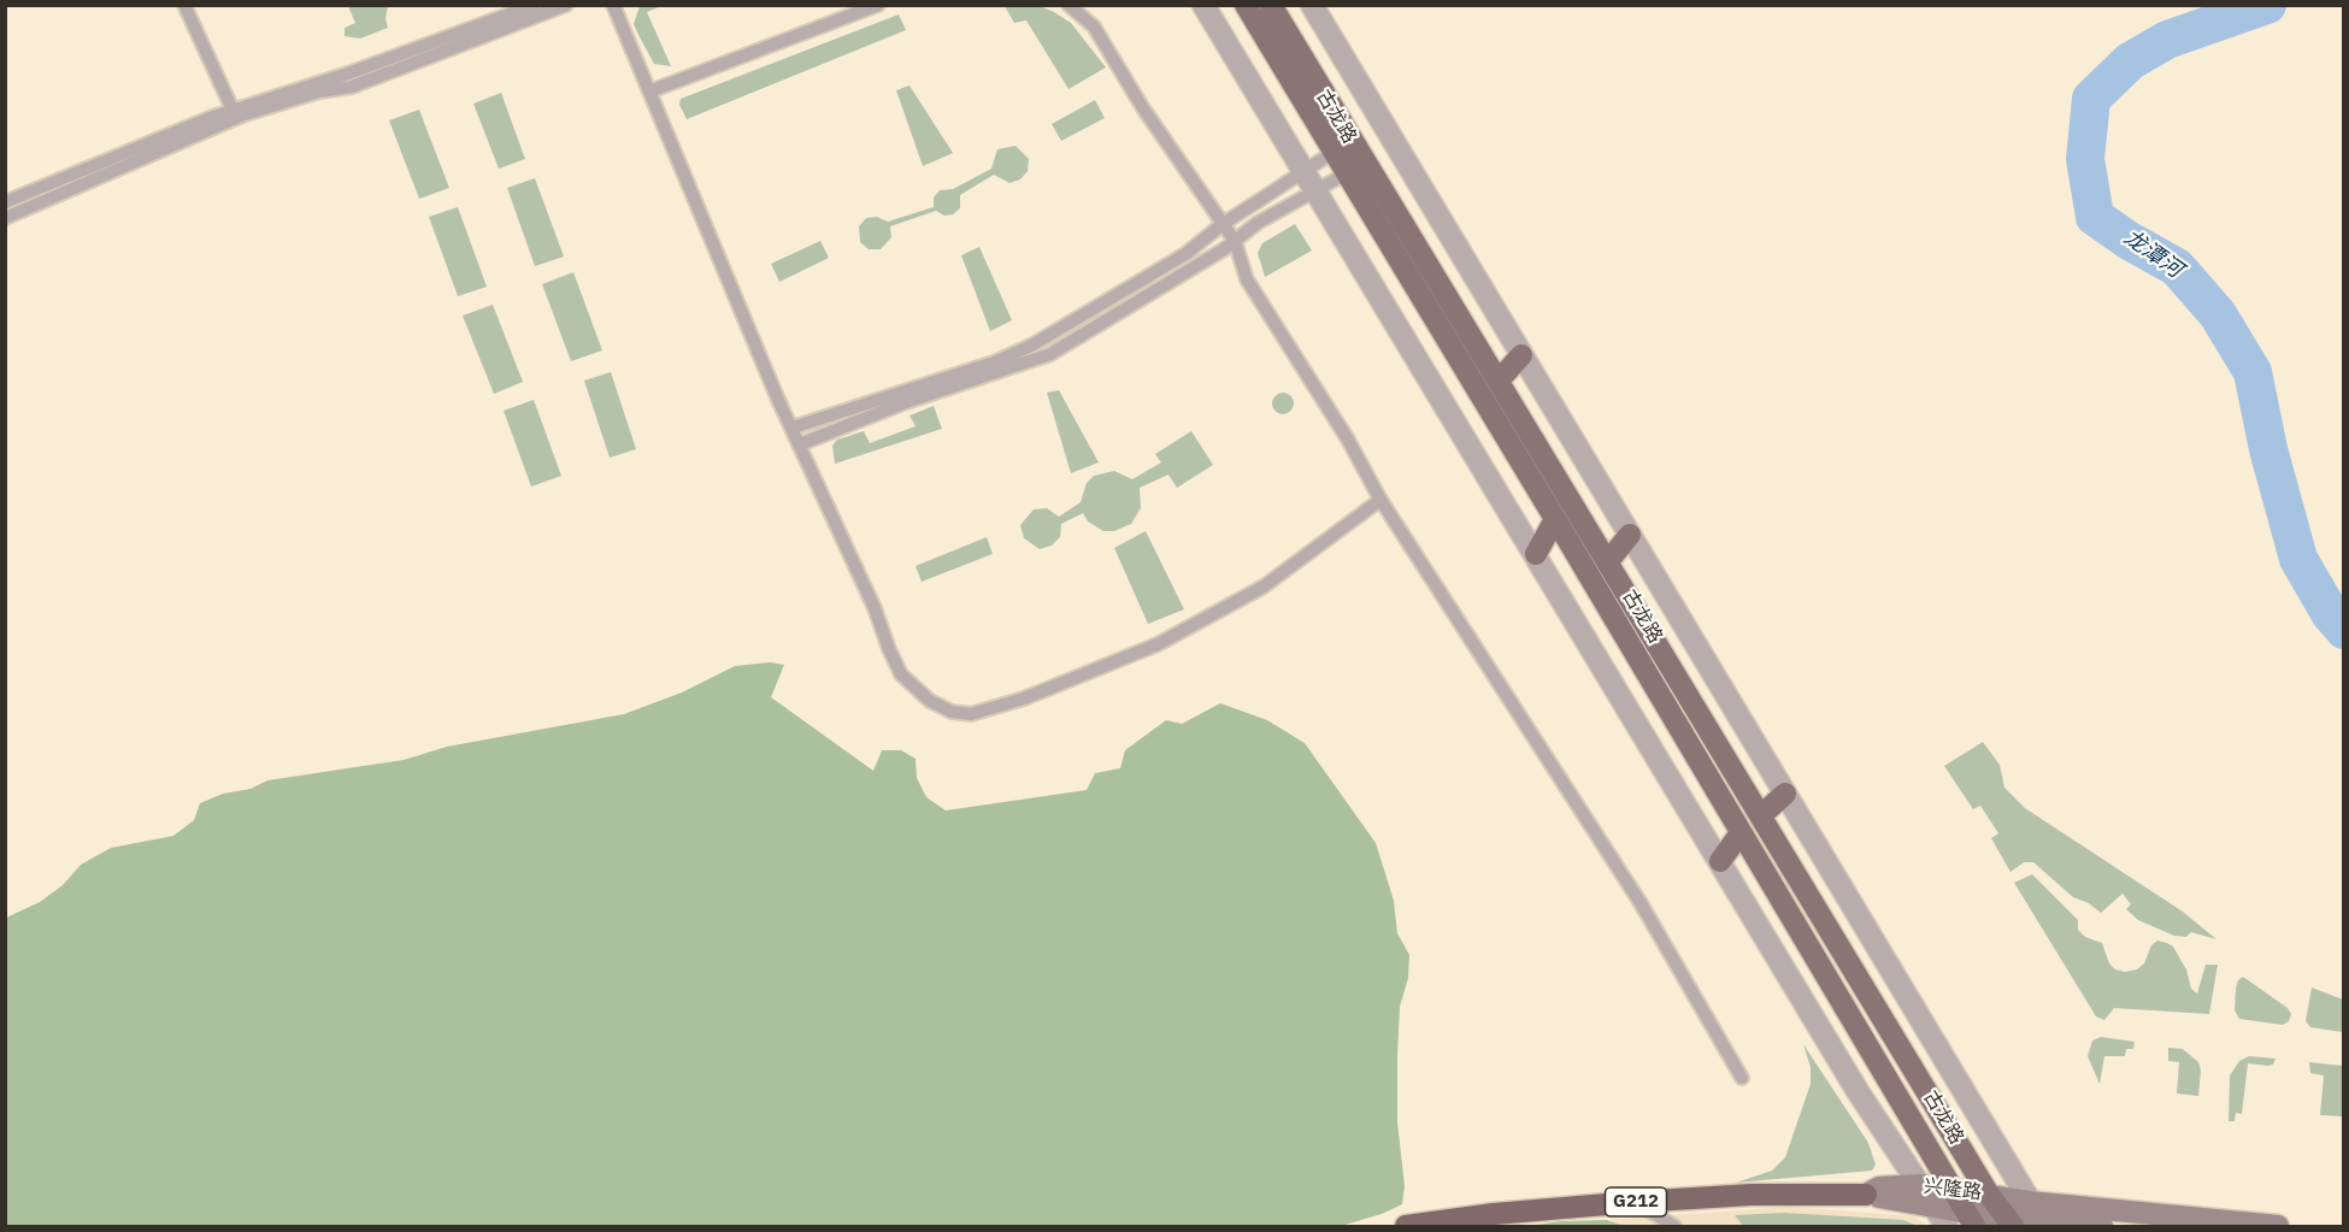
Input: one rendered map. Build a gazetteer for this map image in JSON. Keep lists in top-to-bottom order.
{
  "streets": {
    "highway": ["G212"],
    "main road": ["古龙路", "兴隆路"]
  },
  "crossings": [
    ["古龙路", "兴隆路"],
    ["兴隆路", "G212"]
  ],
  "water": ["龙潭河"]
}
